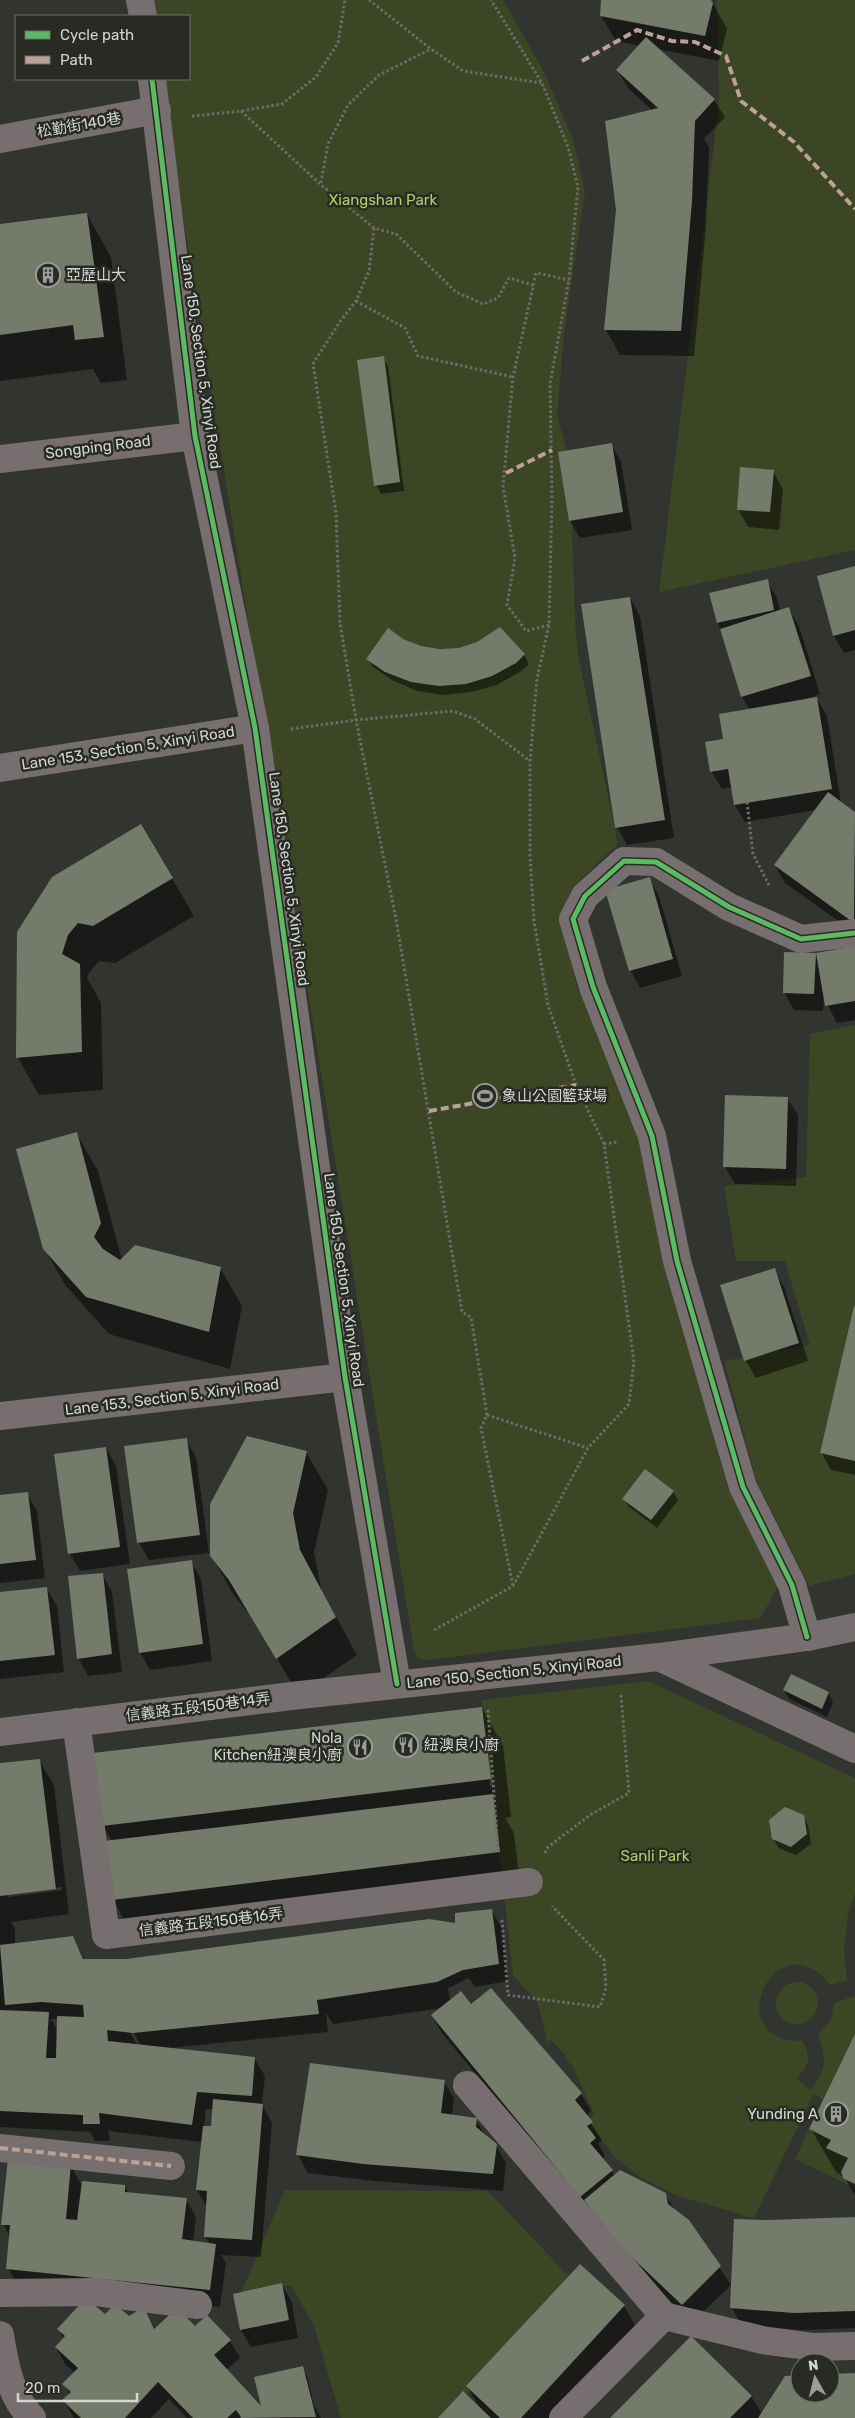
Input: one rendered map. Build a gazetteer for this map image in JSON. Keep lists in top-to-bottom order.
{
  "streets": {
    "street": [
      "松勤街140巷",
      "Lane 150, Section 5, Xinyi Road",
      "Songping Road",
      "Lane 153, Section 5, Xinyi Road",
      "信義路五段150巷14弄",
      "信義路五段150巷16弄"
    ]
  },
  "crossings": [
    ["松勤街140巷", "Lane 150, Section 5, Xinyi Road"],
    ["Lane 150, Section 5, Xinyi Road", "Songping Road"],
    ["Lane 150, Section 5, Xinyi Road", "Lane 153, Section 5, Xinyi Road"],
    ["Lane 150, Section 5, Xinyi Road", "信義路五段150巷14弄"],
    ["信義路五段150巷14弄", "信義路五段150巷16弄"]
  ],
  "parks": ["Xiangshan Park", "Sanli Park"],
  "places": {
    "building": ["亞歷山大", "Yunding A"],
    "sports": ["象山公園籃球場"],
    "restaurant": ["紐澳良小廚", "Nola Kitchen紐澳良小廚"]
  },
  "legend": ["Cycle path", "Path"],
  "scale_bar": "20 m",
  "north": "top"
}
